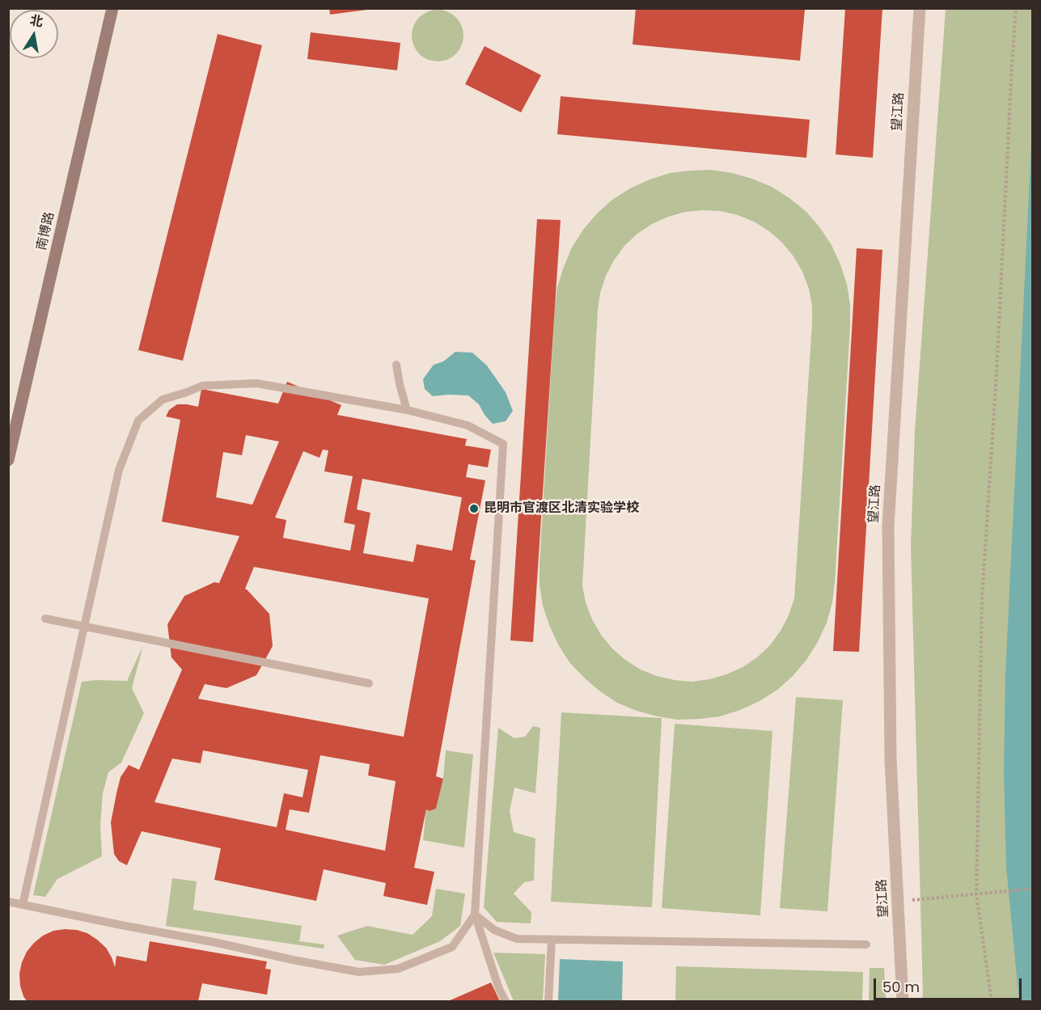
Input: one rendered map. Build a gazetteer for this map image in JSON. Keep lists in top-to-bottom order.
{
  "streets": {
    "street": ["望江路", "南博路"]
  },
  "places": ["昆明市官渡区北清实验学校"],
  "scale_bar": "50 m",
  "north": "top"
}
